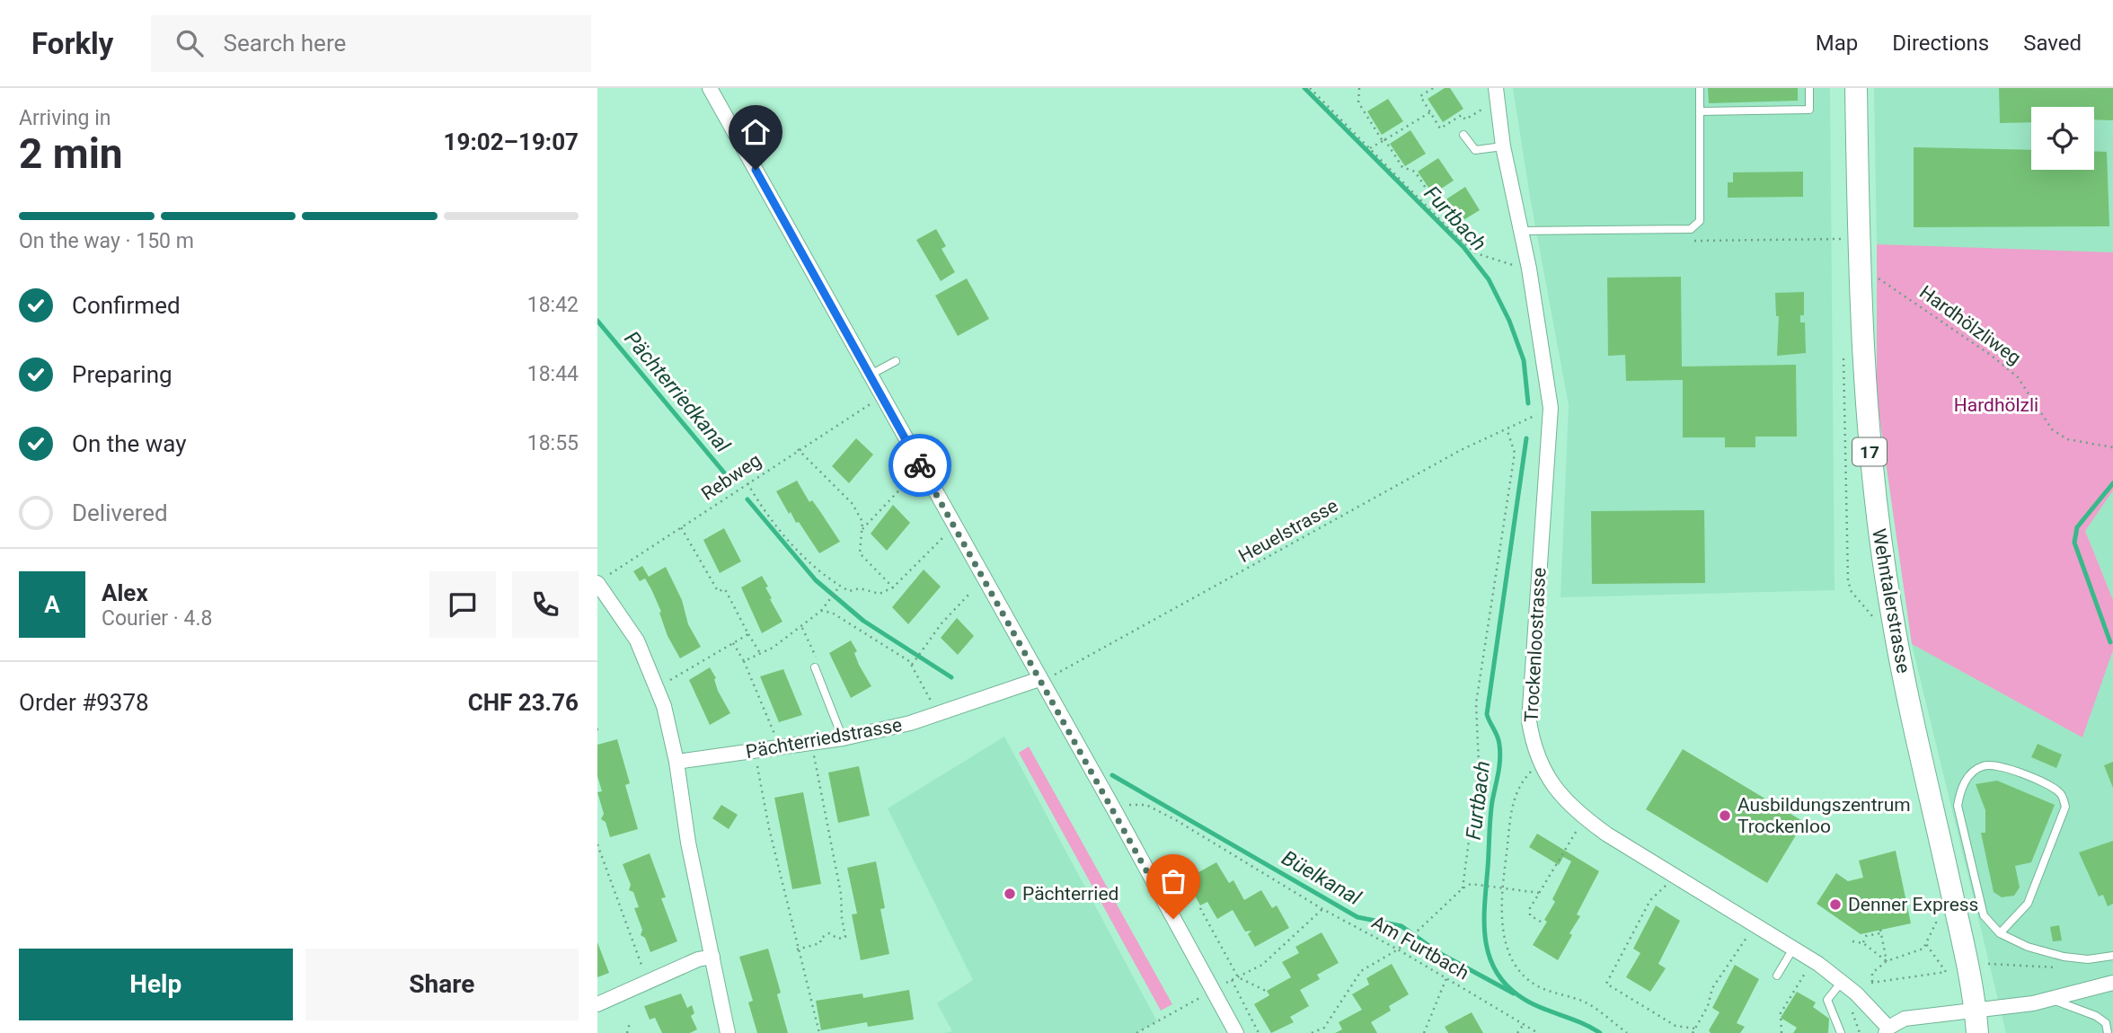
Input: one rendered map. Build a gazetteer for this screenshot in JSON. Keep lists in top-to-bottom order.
{
  "streets": {
    "main road": ["17", "Wehntalerstrasse"],
    "street": ["Trockenloostrasse", "Pächterriedstrasse"],
    "path": [
      "Hardhölzliweg",
      "Rebweg",
      "Heuelstrasse",
      "Am Furtbach"
    ]
  },
  "crossings": [
    ["Hardhölzliweg", "Wehntalerstrasse"],
    ["17", "Wehntalerstrasse"],
    ["Heuelstrasse", "Trockenloostrasse"],
    ["Heuelstrasse", "Pächterriedstrasse"]
  ],
  "water": ["Furtbach", "Pächterriedkanal", "Büelkanal"],
  "parks": ["Hardhölzli"],
  "places": ["Ausbildungszentrum Trockenloo", "Pächterried", "Denner Express"],
  "page": {
    "header": "Forkly",
    "search": "Search here",
    "nav": ["Map", "Directions", "Saved"],
    "heading": ["2 min", "Arriving in", "19:02–19:07"],
    "panel": [
      "Alex",
      "Courier · 4.8",
      "Order #9378",
      "CHF 23.76"
    ],
    "bar": "On the way · 150 m",
    "list": [
      ["Confirmed", "18:42"],
      ["Preparing", "18:44"],
      ["On the way", "18:55"],
      "Delivered"
    ],
    "round": "A",
    "buttons": ["Help", "Share"]
  }
}
